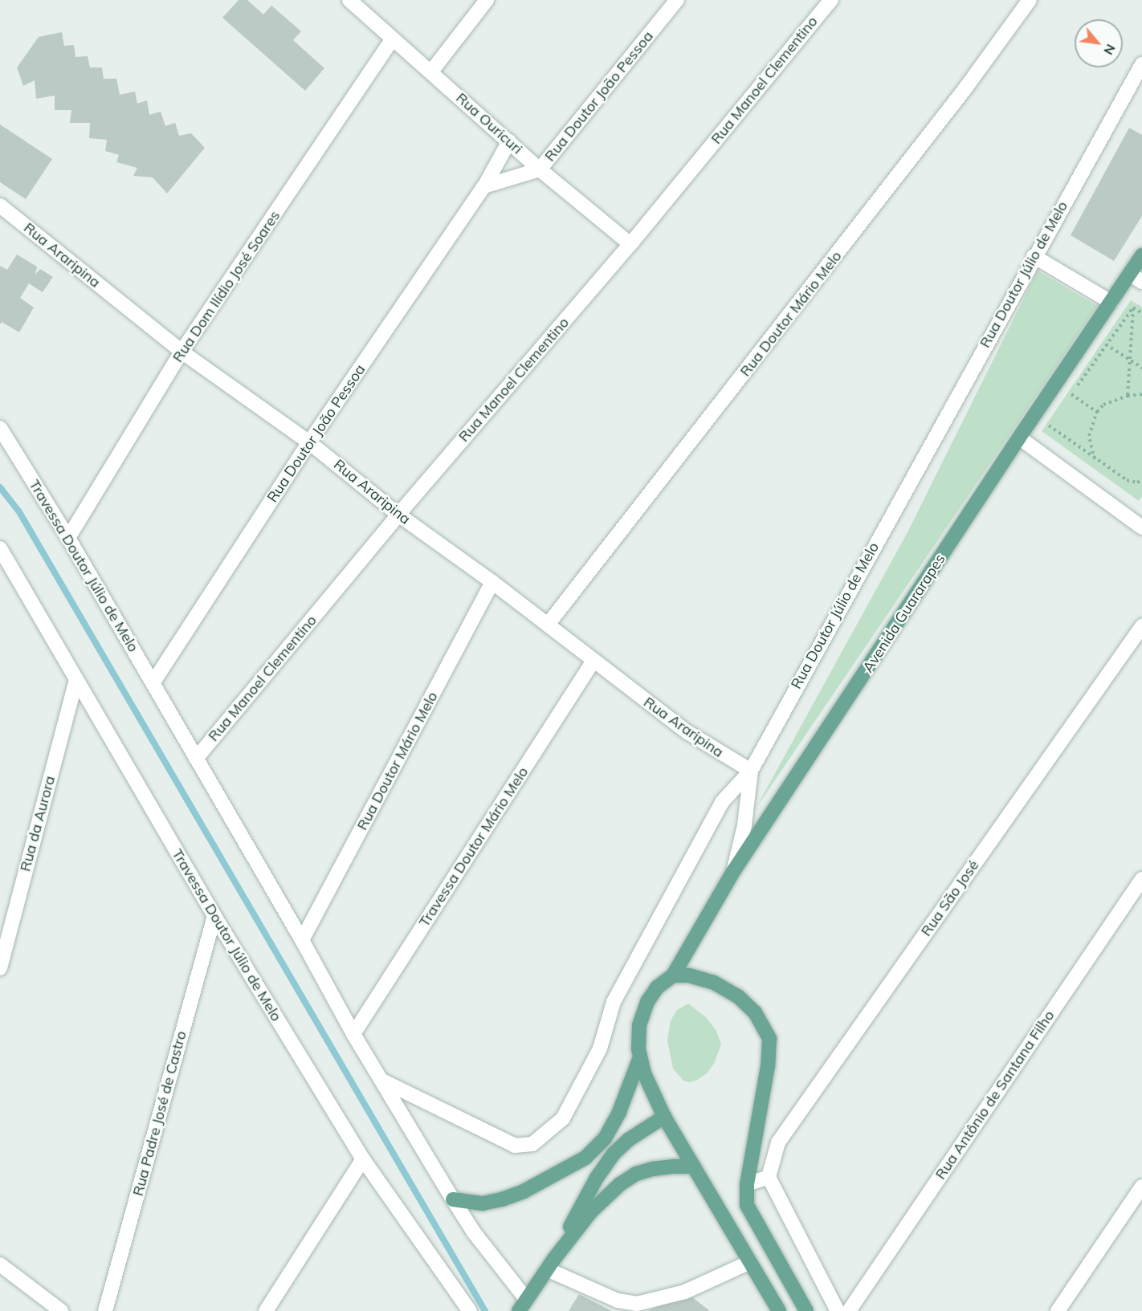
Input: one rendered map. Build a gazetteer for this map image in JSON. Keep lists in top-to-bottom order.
{
  "streets": {
    "main road": ["Avenida Guararapes"],
    "street": [
      "Rua Manoel Clementino",
      "Rua Doutor João Pessoa",
      "Rua Ouricuri",
      "Rua Araripina",
      "Rua Doutor Júlio de Melo",
      "Rua Dom Ilídio José Soares",
      "Rua Doutor Mário Melo",
      "Travessa Doutor Júlio de Melo",
      "Rua da Aurora",
      "Travessa Doutor Mário Melo",
      "Rua São José",
      "Rua Antônio de Santana Filho",
      "Rua Padre José de Castro"
    ]
  },
  "crossings": [
    ["Rua Manoel Clementino", "Rua Ouricuri"],
    ["Rua Manoel Clementino", "Rua Araripina"],
    ["Rua Manoel Clementino", "Travessa Doutor Júlio de Melo"],
    ["Rua Doutor João Pessoa", "Rua Ouricuri"],
    ["Rua Doutor João Pessoa", "Rua Araripina"],
    ["Rua Doutor João Pessoa", "Travessa Doutor Júlio de Melo"],
    ["Rua Ouricuri", "Rua Dom Ilídio José Soares"],
    ["Rua Araripina", "Rua Doutor Júlio de Melo"],
    ["Rua Araripina", "Rua Dom Ilídio José Soares"],
    ["Rua Araripina", "Rua Doutor Mário Melo"],
    ["Rua Araripina", "Travessa Doutor Mário Melo"],
    ["Rua Doutor Júlio de Melo", "Travessa Doutor Júlio de Melo"],
    ["Rua Dom Ilídio José Soares", "Travessa Doutor Júlio de Melo"],
    ["Rua Doutor Mário Melo", "Travessa Doutor Júlio de Melo"],
    ["Travessa Doutor Júlio de Melo", "Rua da Aurora"],
    ["Travessa Doutor Júlio de Melo", "Travessa Doutor Mário Melo"],
    ["Travessa Doutor Júlio de Melo", "Rua Padre José de Castro"]
  ],
  "north": "bottom right"
}
